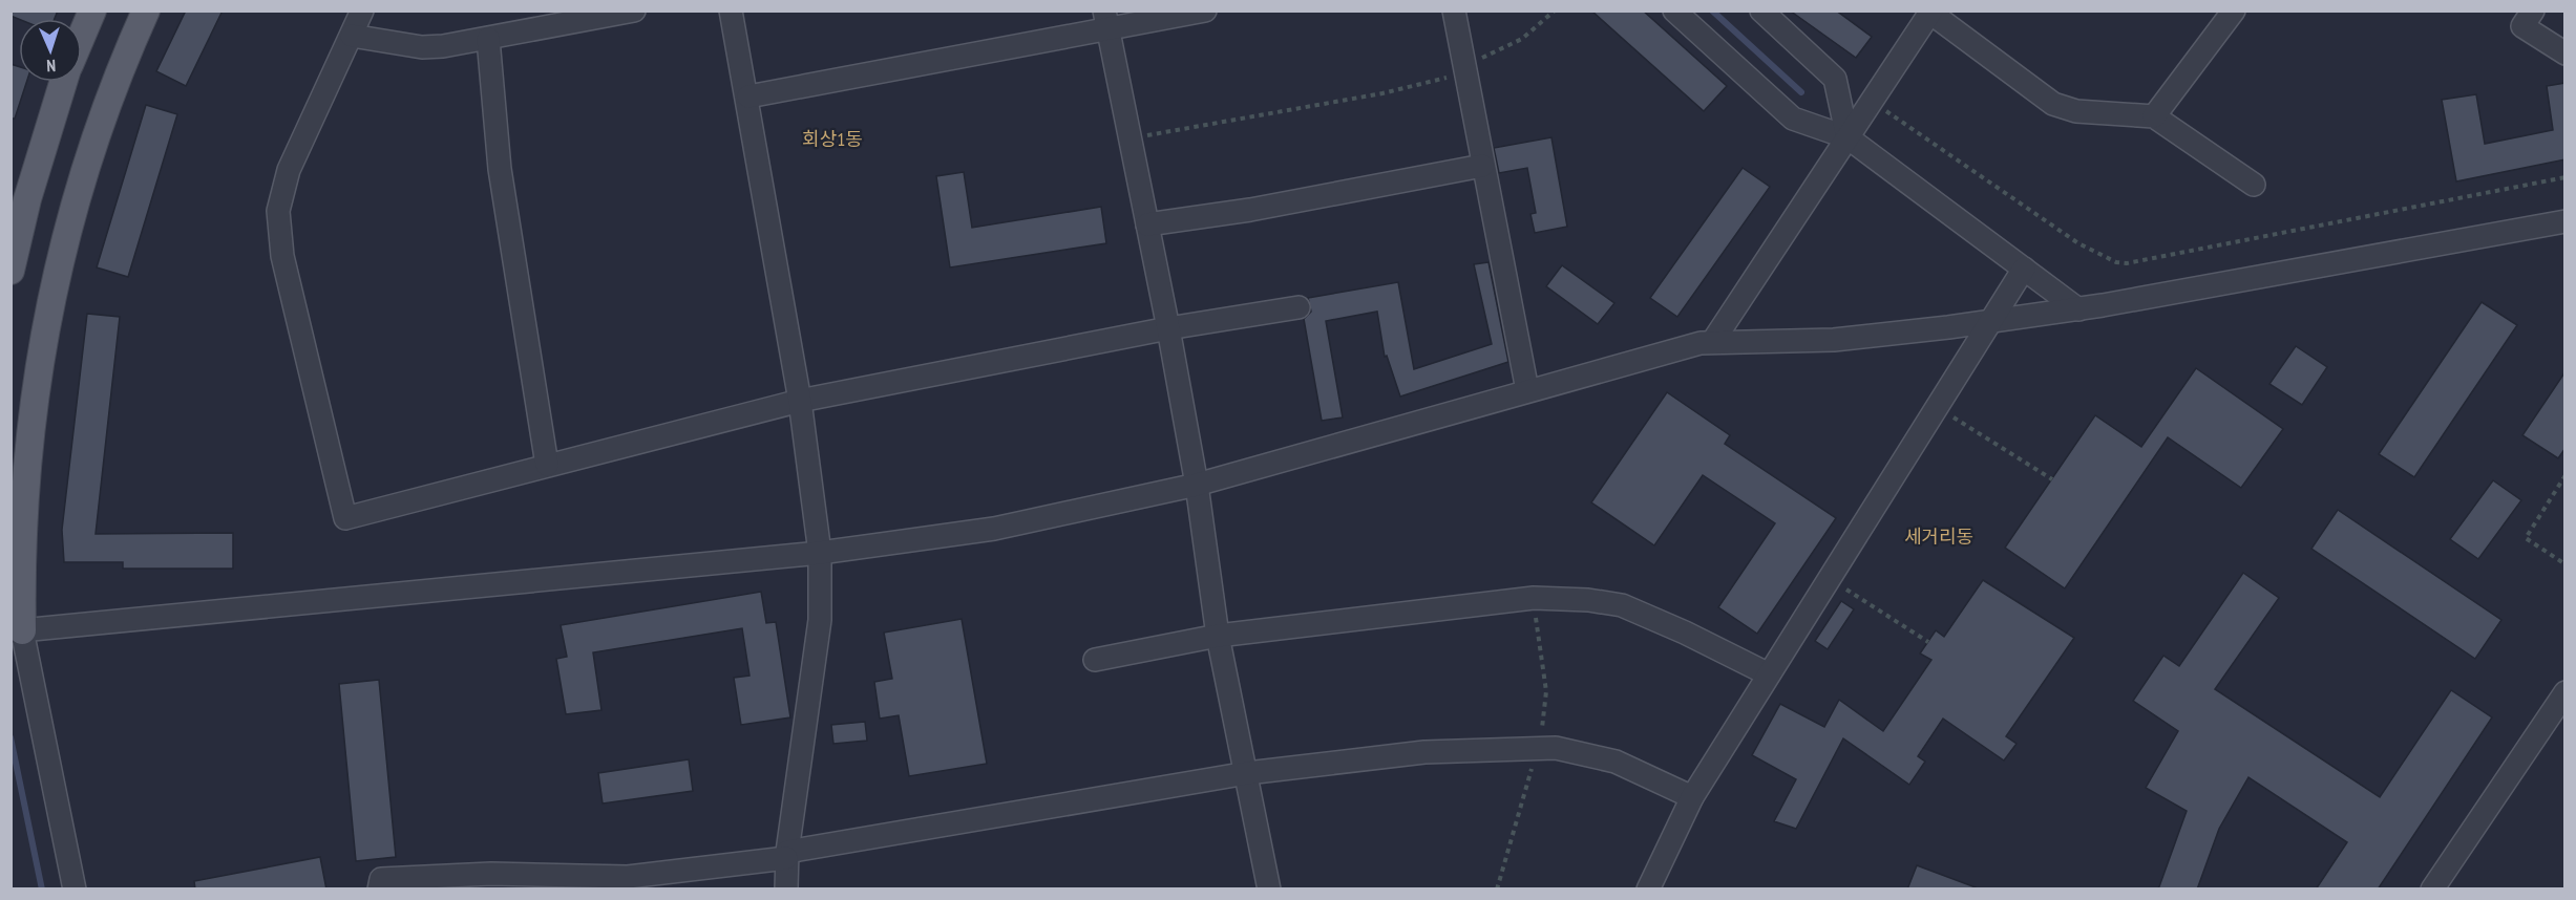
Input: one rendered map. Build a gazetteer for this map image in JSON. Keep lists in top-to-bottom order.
{
  "districts": ["회상1동", "세거리동"],
  "north": "bottom"
}
